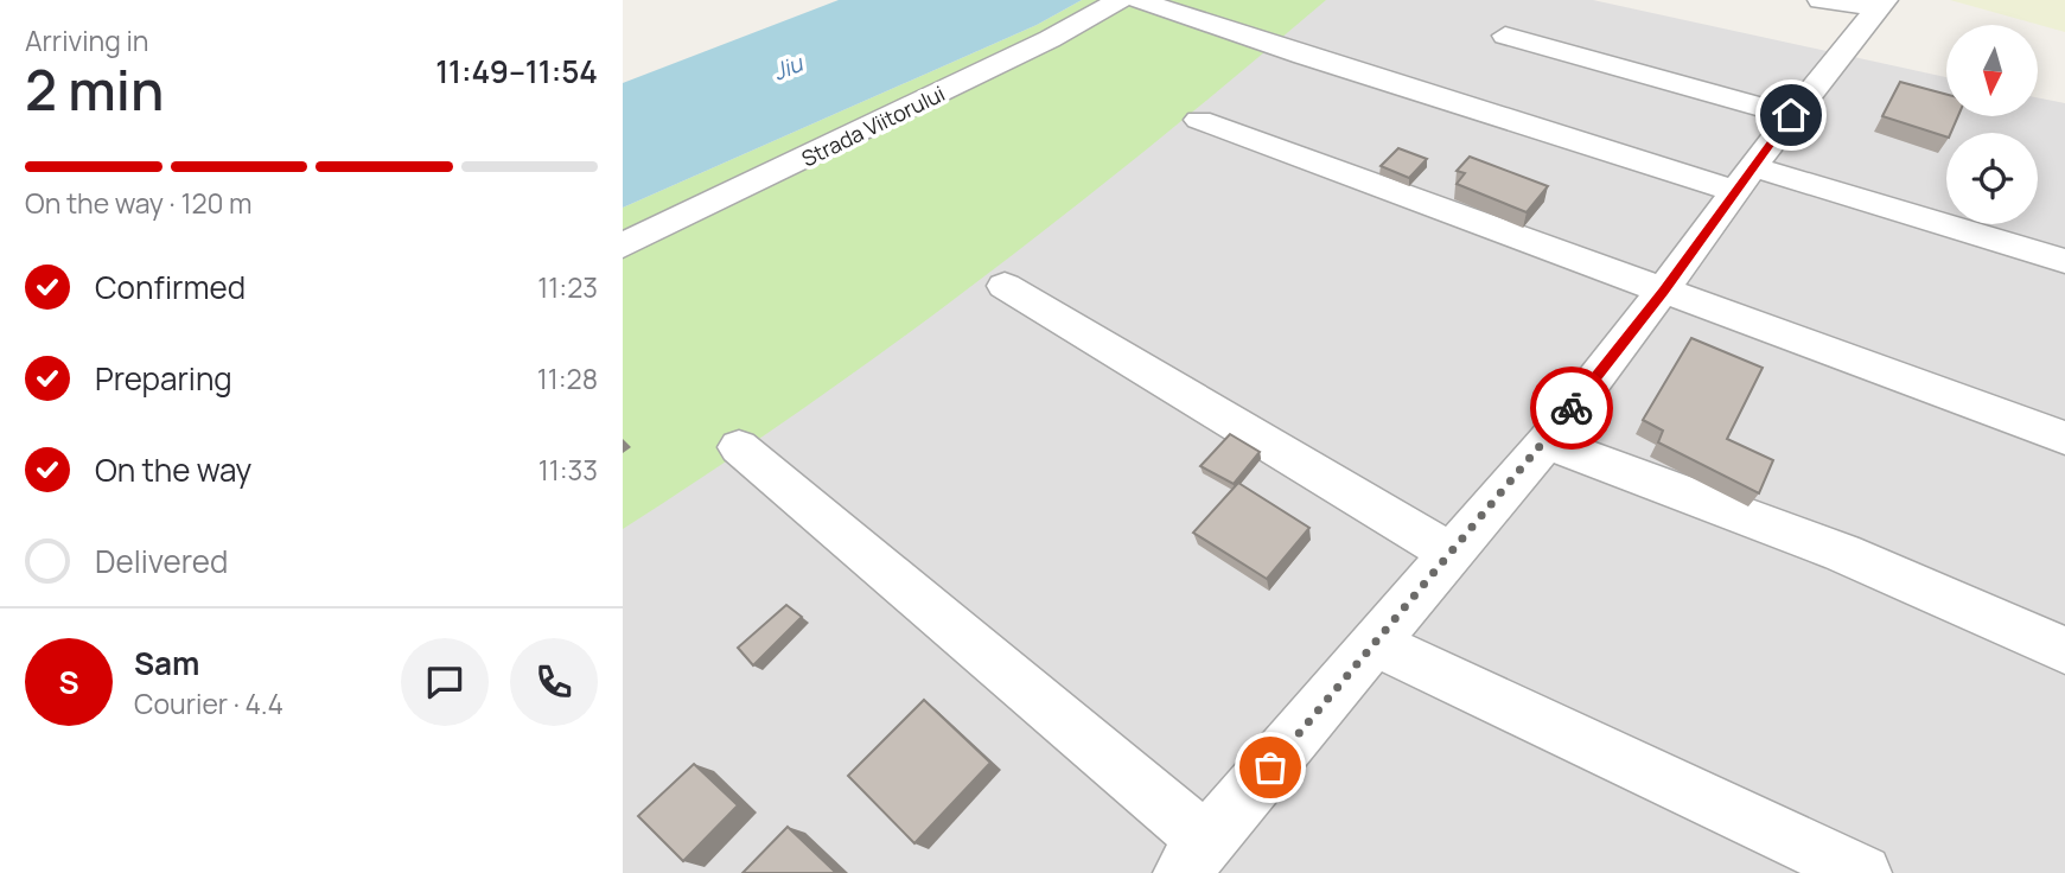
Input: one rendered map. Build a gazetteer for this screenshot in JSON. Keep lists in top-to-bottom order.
{
  "streets": {
    "street": ["Strada Viitorului"]
  },
  "water": ["Jiu"],
  "north": "bottom",
  "page": {
    "heading": ["2 min", "Arriving in", "11:49–11:54"],
    "panel": ["Sam", "Courier · 4.4"],
    "bar": "On the way · 120 m",
    "list": [
      ["Confirmed", "11:23"],
      ["Preparing", "11:28"],
      ["On the way", "11:33"],
      "Delivered"
    ],
    "round": "S"
  }
}
